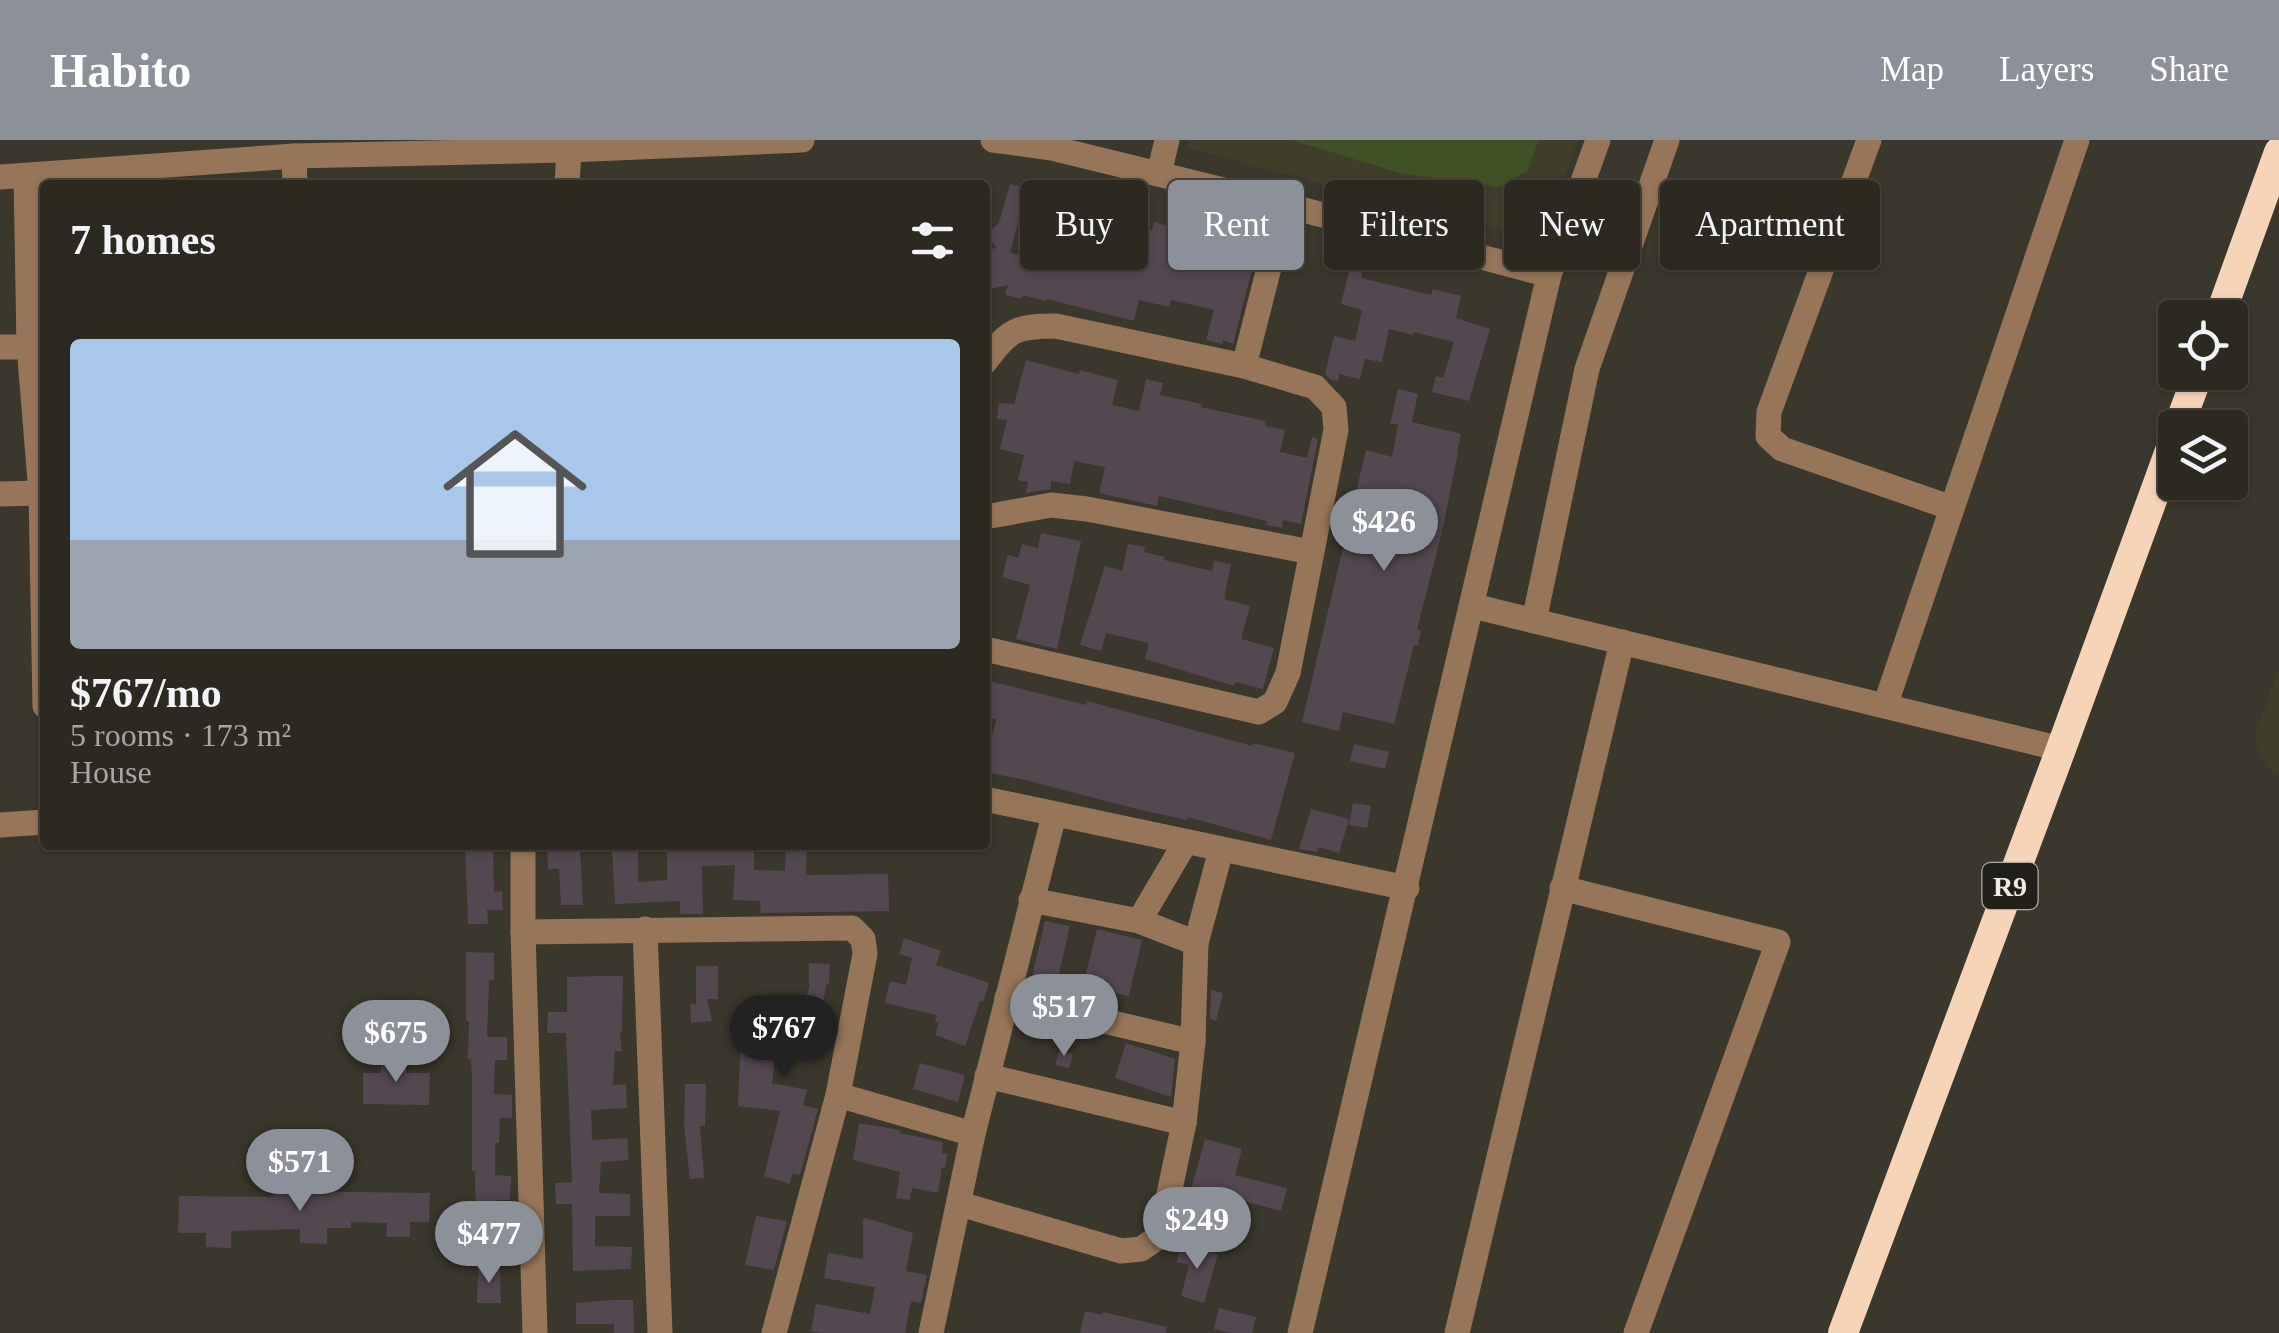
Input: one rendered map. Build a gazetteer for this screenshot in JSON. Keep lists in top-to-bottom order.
{
  "streets": {
    "highway": ["R9"]
  },
  "page": {
    "header": "Habito",
    "nav": ["Map", "Layers", "Share"],
    "chip": [
      "Buy",
      "Rent",
      "Filters",
      "New",
      "Apartment"
    ],
    "heading": "7 homes",
    "list": [
      {
        "name": "$767/mo",
        "note": "5 rooms · 173 m² · House"
      }
    ],
    "price": [
      "$426",
      "$517",
      "$767",
      "$675",
      "$571",
      "$249",
      "$477"
    ]
  }
}
